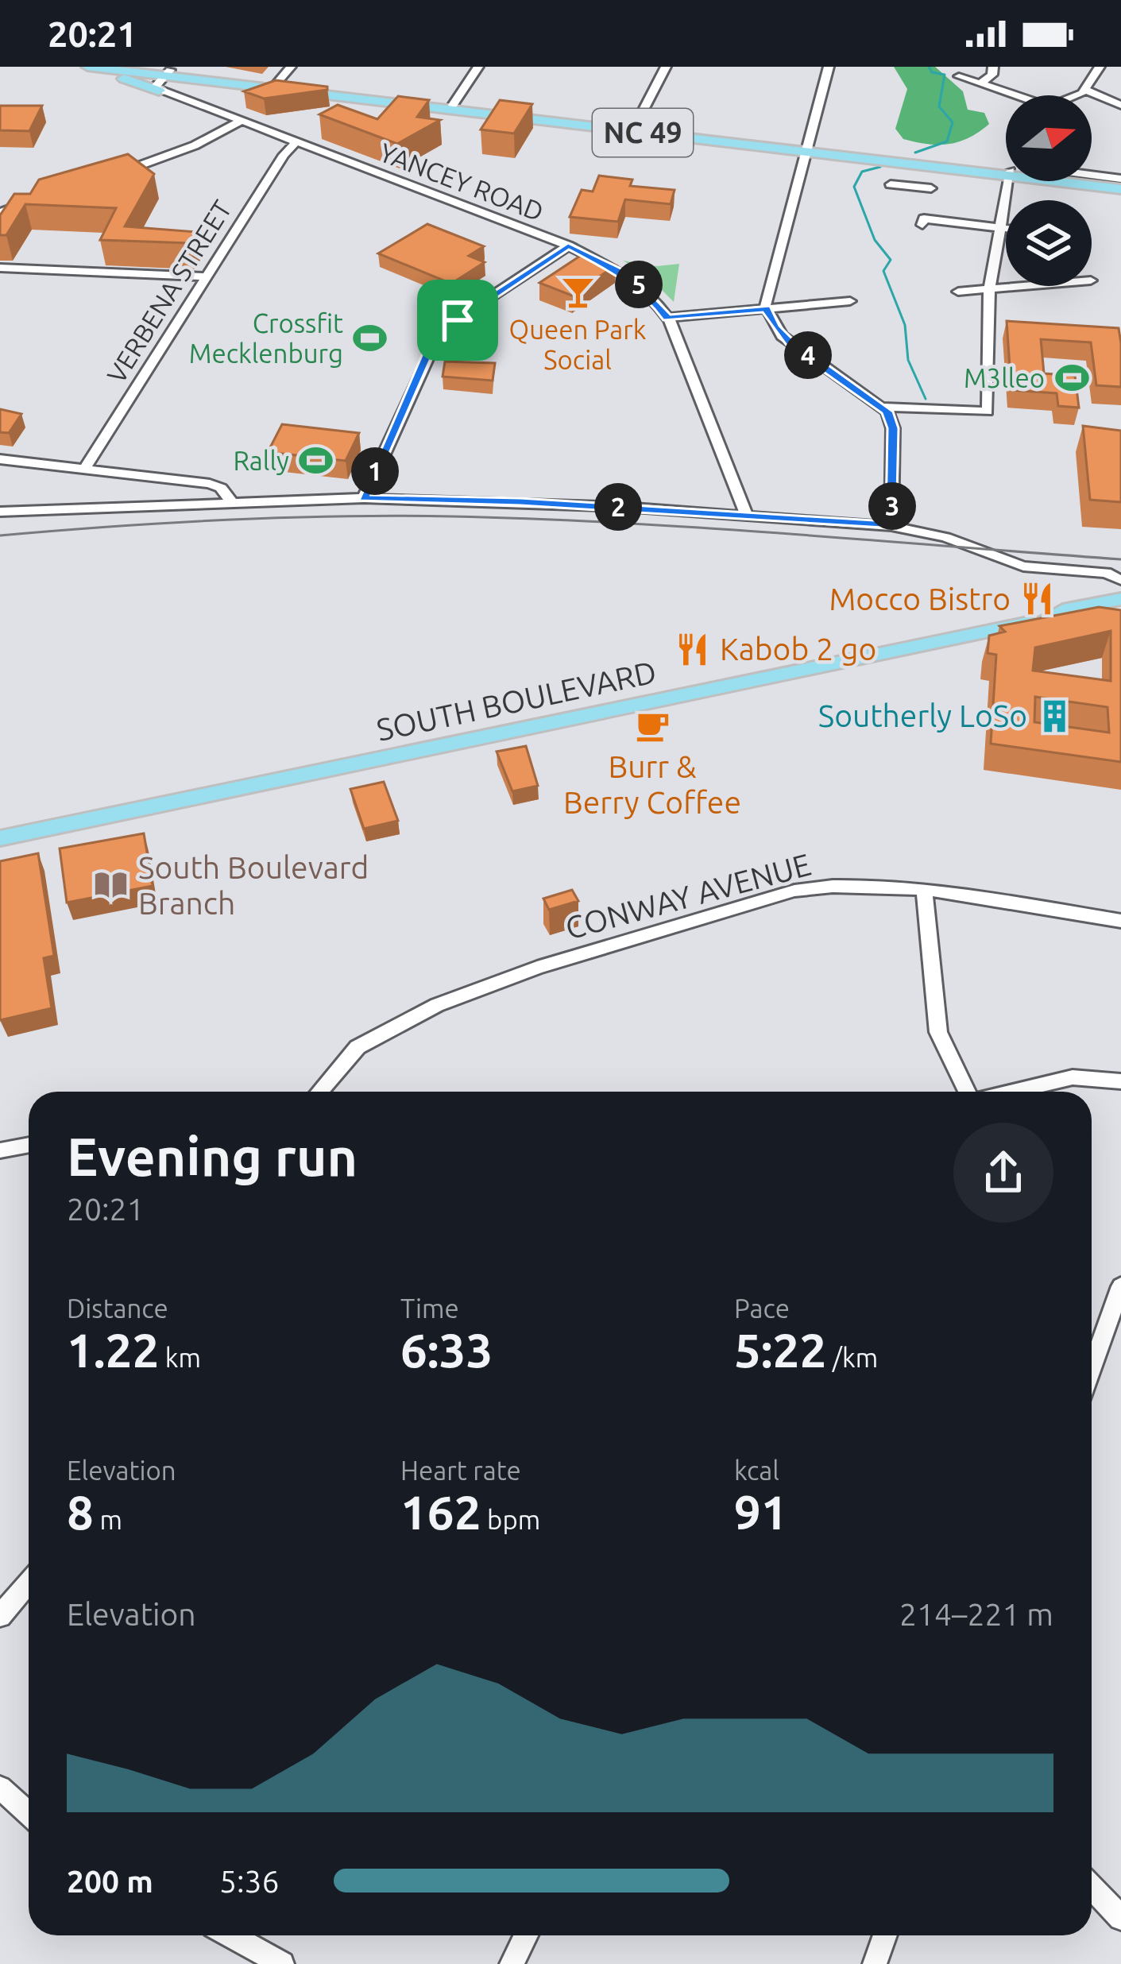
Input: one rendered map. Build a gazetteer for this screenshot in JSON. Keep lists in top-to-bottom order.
{
  "streets": {
    "main road": ["NC 49", "SOUTH BOULEVARD"],
    "street": ["YANCEY ROAD", "VERBENA STREET", "CONWAY AVENUE"]
  },
  "crossings": [
    ["YANCEY ROAD", "VERBENA STREET"]
  ],
  "places": {
    "bar": ["Queen Park Social"],
    "sports": ["Crossfit Mecklenburg", "M3lleo", "Rally"],
    "restaurant": ["Mocco Bistro", "Kabob 2 go"],
    "building": ["Southerly LoSo"],
    "cafe": ["Burr & Berry Coffee"],
    "library": ["South Boulevard Branch"]
  },
  "north": "right",
  "page": {
    "status": "20:21",
    "pins": [
      "5",
      "4",
      "1",
      "3",
      "2"
    ],
    "heading": ["Evening run", "20:21"],
    "stats": [
      ["Distance", "1.22 km"],
      ["Time", "6:33"],
      ["Pace", "5:22 /km"],
      ["Elevation", "8 m"],
      ["Heart rate", "162 bpm"],
      ["kcal", "91"]
    ],
    "chart": ["Elevation", "214–221 m"],
    "list": [
      {
        "name": "200 m",
        "note": "5:36"
      }
    ]
  }
}
